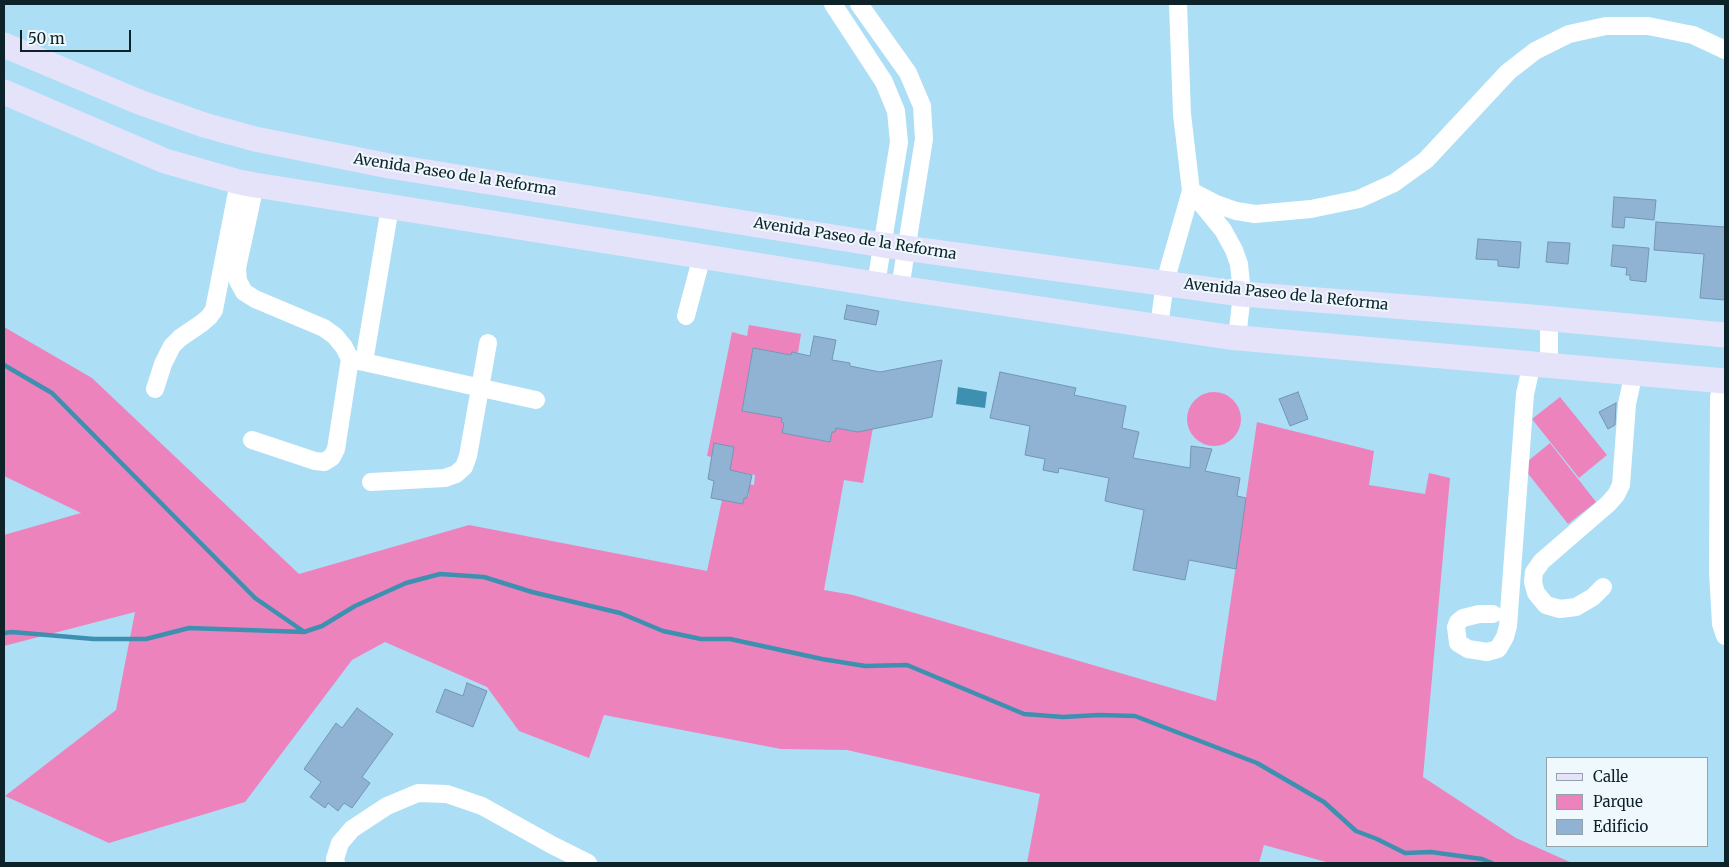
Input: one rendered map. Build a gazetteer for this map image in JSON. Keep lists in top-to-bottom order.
{
  "streets": {
    "main road": ["Avenida Paseo de la Reforma"]
  },
  "legend": ["Calle", "Parque", "Edificio"],
  "scale_bar": "50 m"
}
